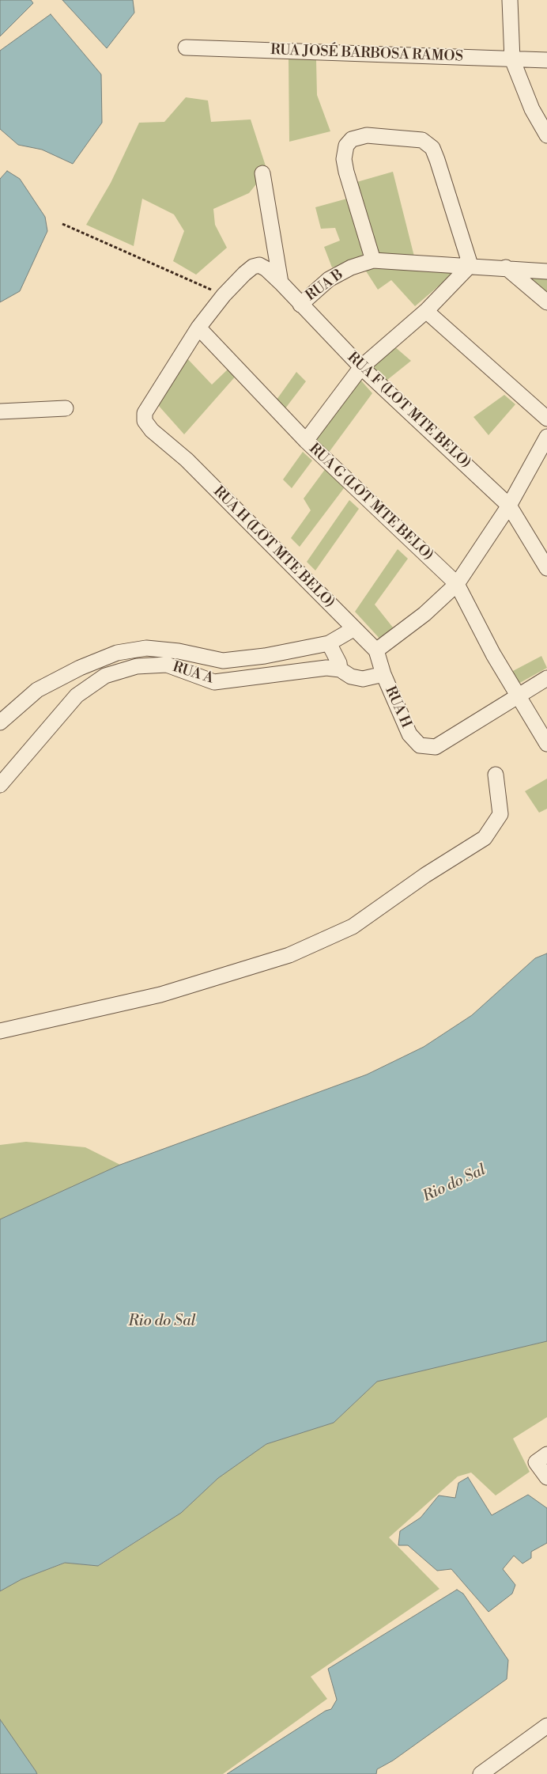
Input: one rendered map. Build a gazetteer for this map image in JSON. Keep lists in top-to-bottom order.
{
  "streets": {
    "street": [
      "RUA JOSÉ BARBOSA RAMOS",
      "RUA B",
      "RUA F (LOT MTE BELO)",
      "RUA G (LOT MTE BELO)",
      "RUA H (LOT MTE BELO)",
      "RUA A",
      "RUA H"
    ]
  },
  "crossings": [
    ["RUA B", "RUA F (LOT MTE BELO)"],
    ["RUA G (LOT MTE BELO)", "RUA H (LOT MTE BELO)"],
    ["RUA G (LOT MTE BELO)", "RUA H"],
    ["RUA H (LOT MTE BELO)", "RUA A"],
    ["RUA A", "RUA H"]
  ],
  "water": ["Rio do Sal"]
}
